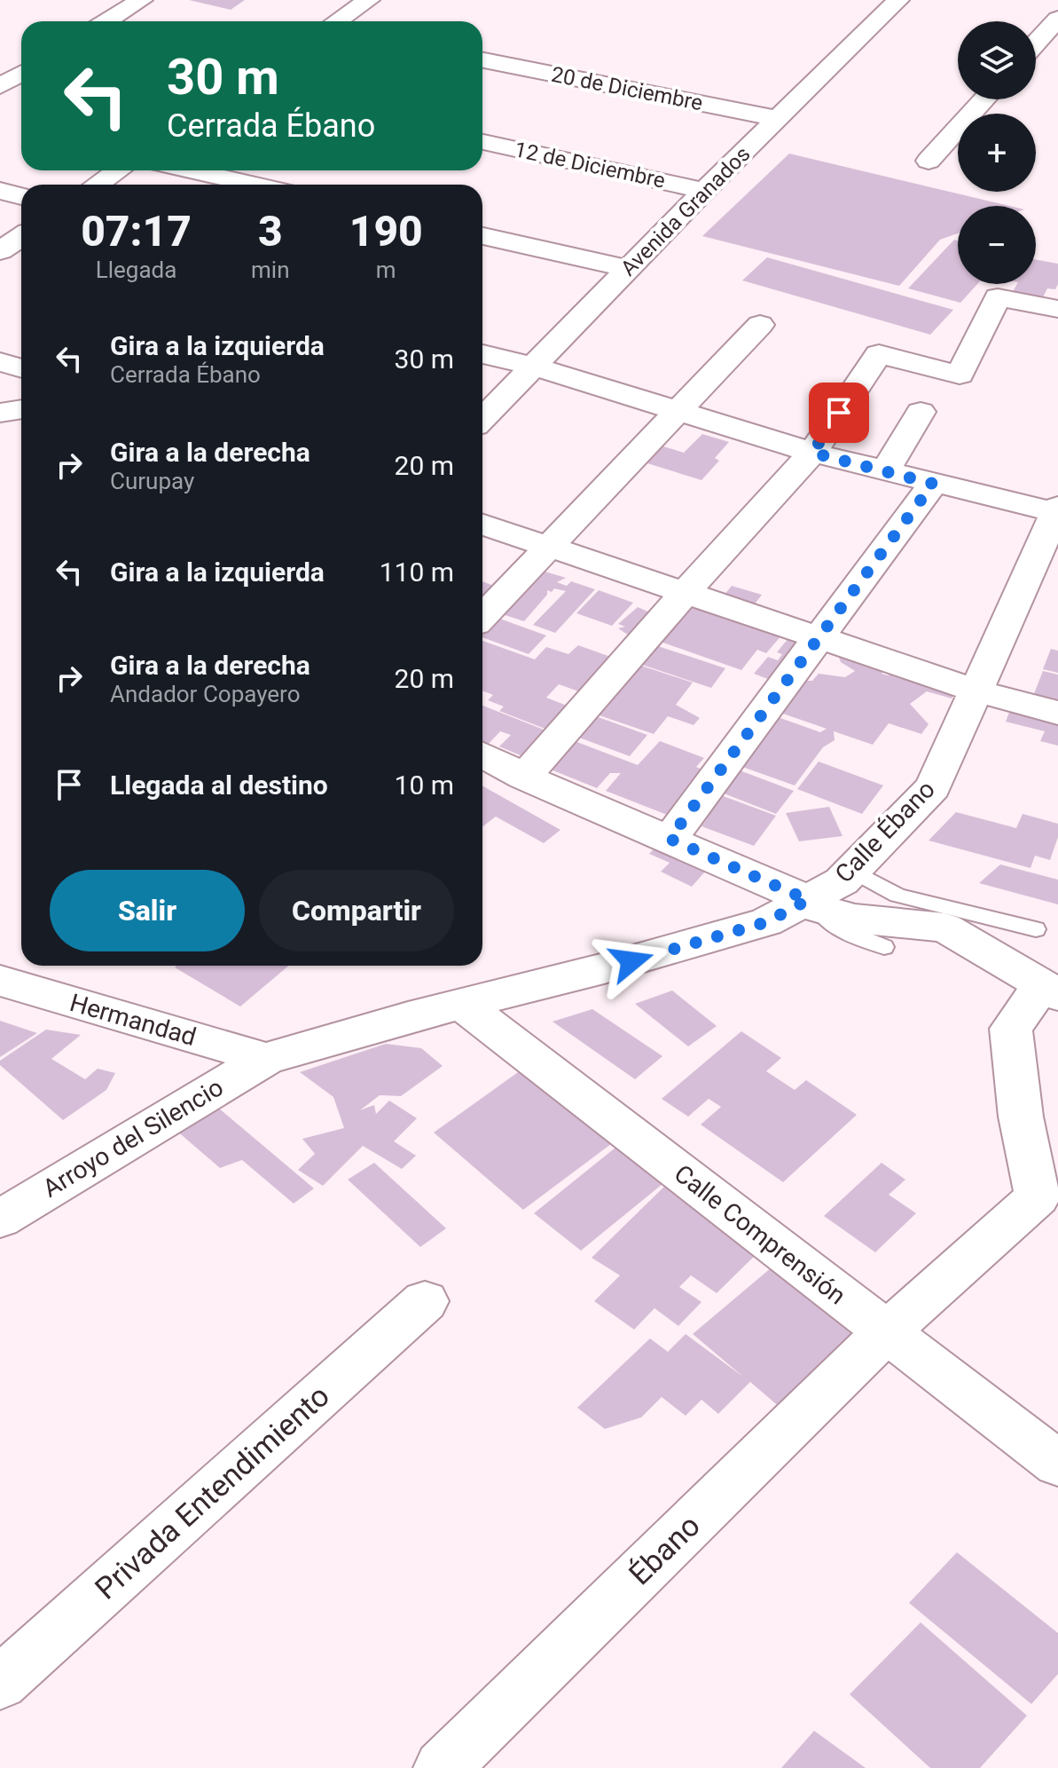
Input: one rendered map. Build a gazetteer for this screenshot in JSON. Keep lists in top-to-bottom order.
{
  "streets": {
    "street": [
      "20 de Diciembre",
      "12 de Diciembre",
      "Avenida Granados",
      "Calle Ébano",
      "Hermandad",
      "Arroyo del Silencio",
      "Calle Comprensión",
      "Privada Entendimiento",
      "Ébano"
    ]
  },
  "crossings": [
    ["20 de Diciembre", "Avenida Granados"],
    ["12 de Diciembre", "Avenida Granados"],
    ["Calle Ébano", "Hermandad"],
    ["Calle Ébano", "Arroyo del Silencio"],
    ["Calle Ébano", "Calle Comprensión"],
    ["Hermandad", "Arroyo del Silencio"],
    ["Calle Comprensión", "Ébano"]
  ],
  "page": {
    "map_buttons": ["+", "−"],
    "turn": ["30 m", "Cerrada Ébano"],
    "eta": [
      "07:17",
      "Llegada",
      "3",
      "min",
      "190",
      "m"
    ],
    "list": [
      {
        "name": "Gira a la izquierda",
        "note": "Cerrada Ébano",
        "value": "30 m"
      },
      {
        "name": "Gira a la derecha",
        "note": "Curupay",
        "value": "20 m"
      },
      {
        "name": "Gira a la izquierda",
        "value": "110 m"
      },
      {
        "name": "Gira a la derecha",
        "note": "Andador Copayero",
        "value": "20 m"
      },
      {
        "name": "Llegada al destino",
        "value": "10 m"
      }
    ],
    "buttons": ["Salir", "Compartir"]
  }
}
